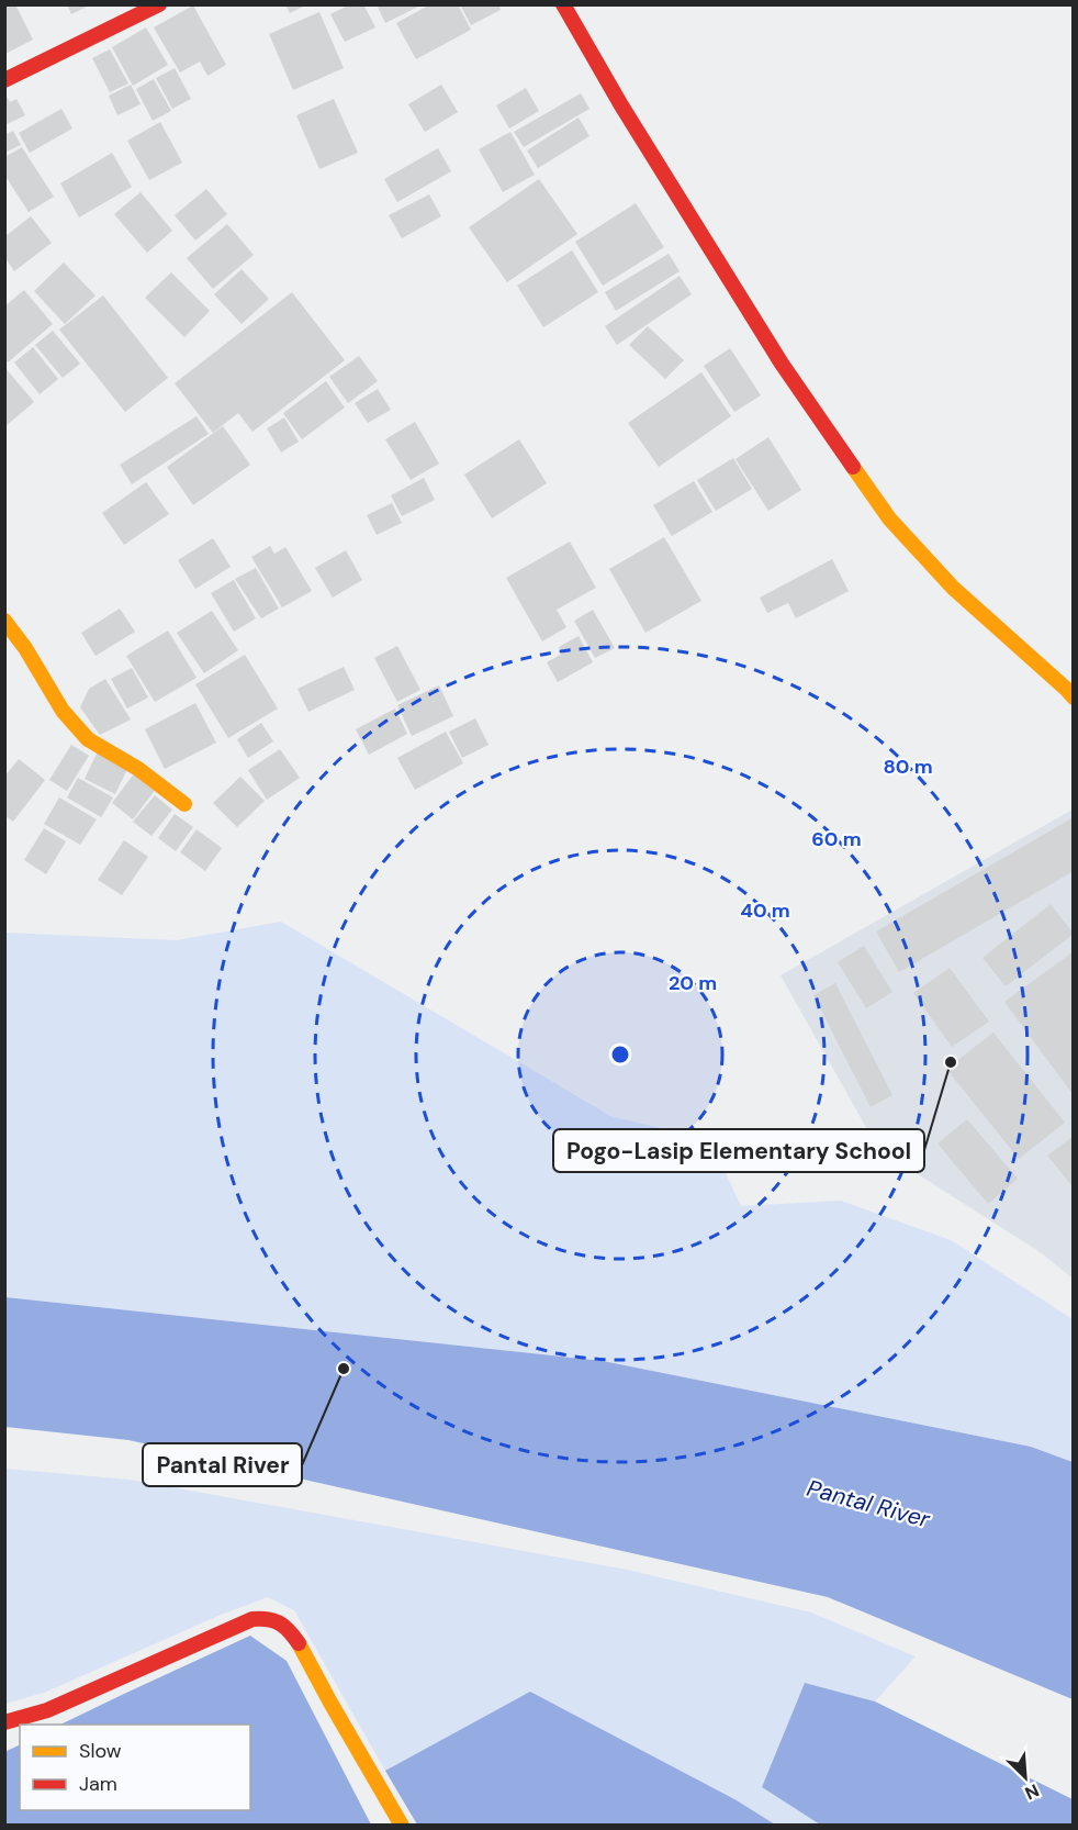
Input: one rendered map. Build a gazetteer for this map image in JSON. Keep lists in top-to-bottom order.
{
  "water": ["Pantal River"],
  "places": ["Pogo-Lasip Elementary School", "Pantal River"],
  "legend": ["Slow", "Jam"],
  "north": "bottom right",
  "rings": [
    "80 m",
    "60 m",
    "40 m",
    "20 m"
  ]
}
